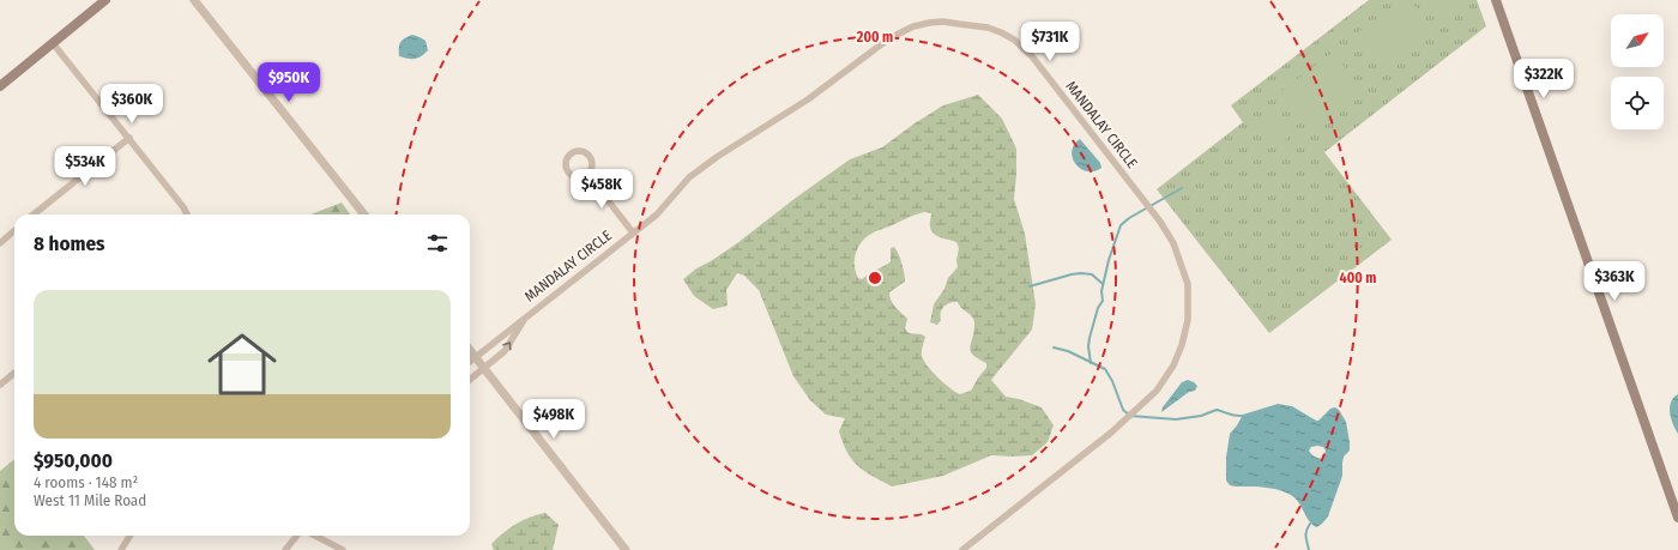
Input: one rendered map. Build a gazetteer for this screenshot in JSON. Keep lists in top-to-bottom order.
{
  "streets": {
    "street": ["MANDALAY CIRCLE"]
  },
  "north": "top right",
  "page": {
    "price": [
      "$731K",
      "$322K",
      "$950K",
      "$360K",
      "$534K",
      "$458K",
      "$363K",
      "$498K"
    ],
    "heading": "8 homes",
    "list": [
      {
        "name": "$950,000",
        "note": "4 rooms · 148 m² · West 11 Mile Road"
      }
    ]
  },
  "rings": ["200 m", "400 m"]
}
